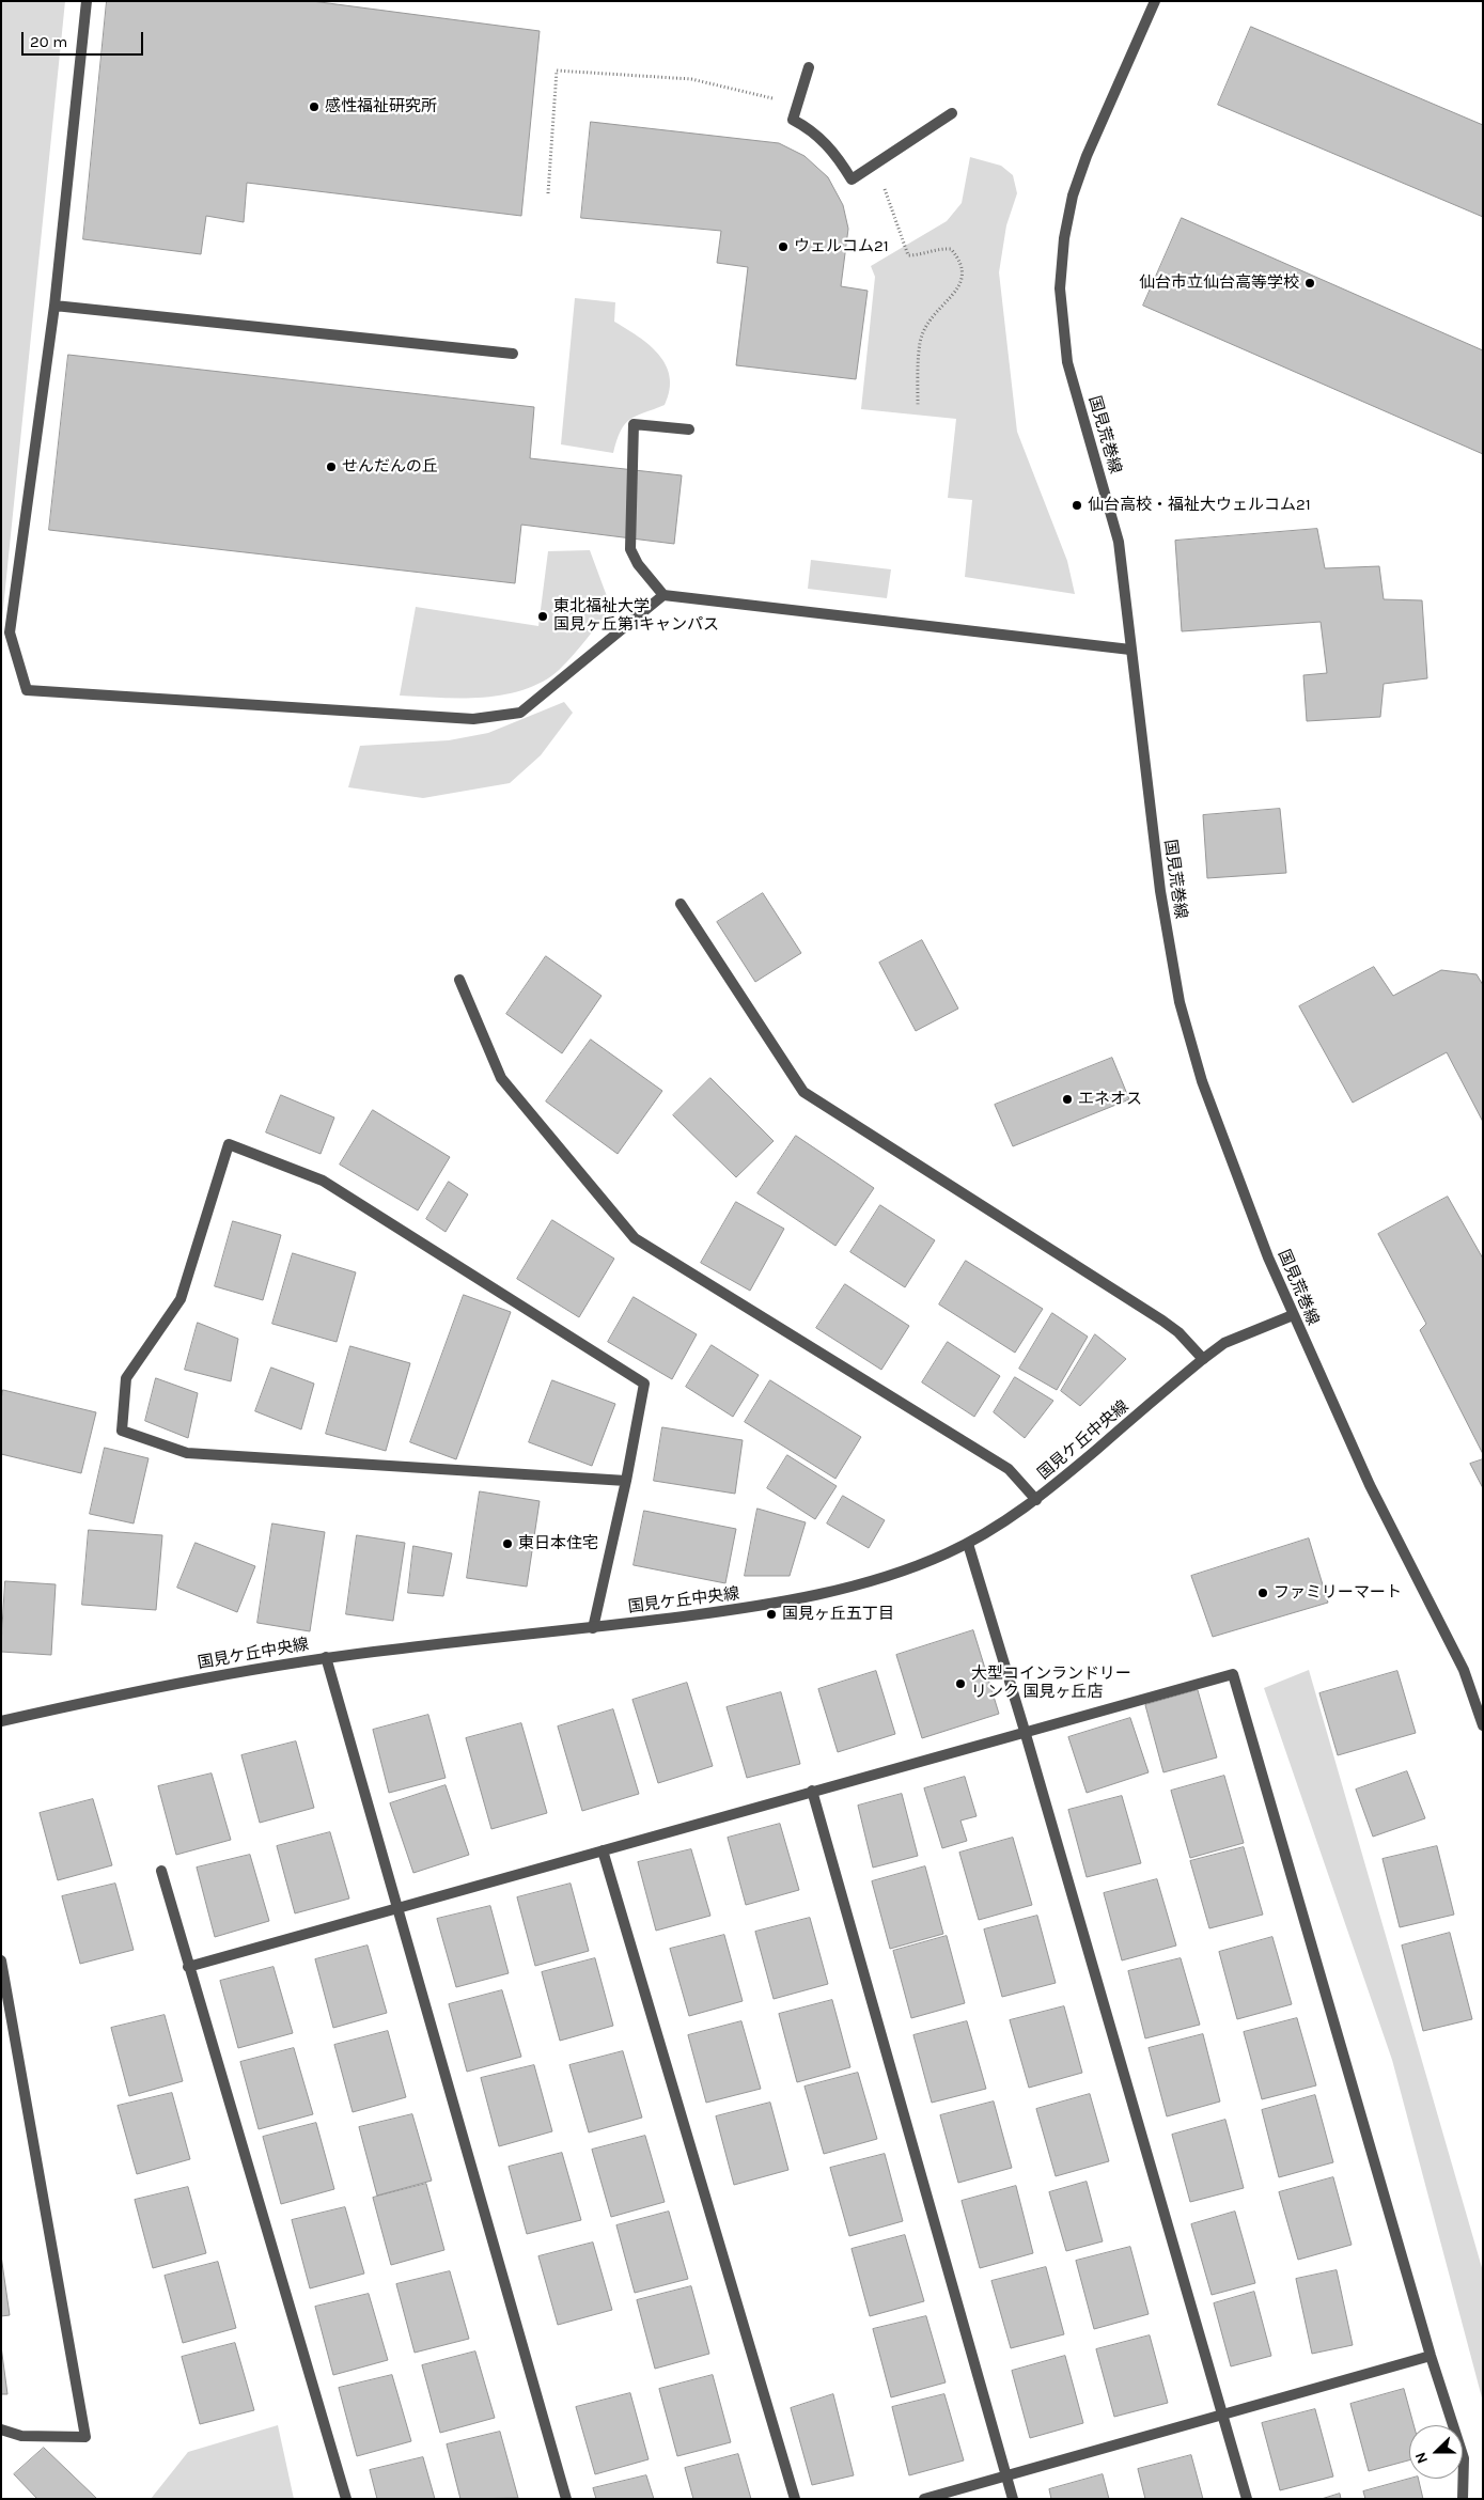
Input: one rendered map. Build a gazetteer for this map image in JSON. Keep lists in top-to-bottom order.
{
  "streets": {
    "street": ["国見荒巻線", "国見ケ丘中央線"]
  },
  "crossings": [
    ["国見荒巻線", "国見ケ丘中央線"]
  ],
  "places": [
    "感性福祉研究所",
    "ウェルコム21",
    "仙台市立仙台高等学校",
    "せんだんの丘",
    "仙台高校・福祉大ウェルコム21",
    "東北福祉大学 国見ヶ丘第1キャンパス",
    "エネオス",
    "東日本住宅",
    "ファミリーマート",
    "国見ヶ丘五丁目",
    "大型コインランドリー リンク 国見ヶ丘店"
  ],
  "scale_bar": "20 m",
  "north": "left"
}
